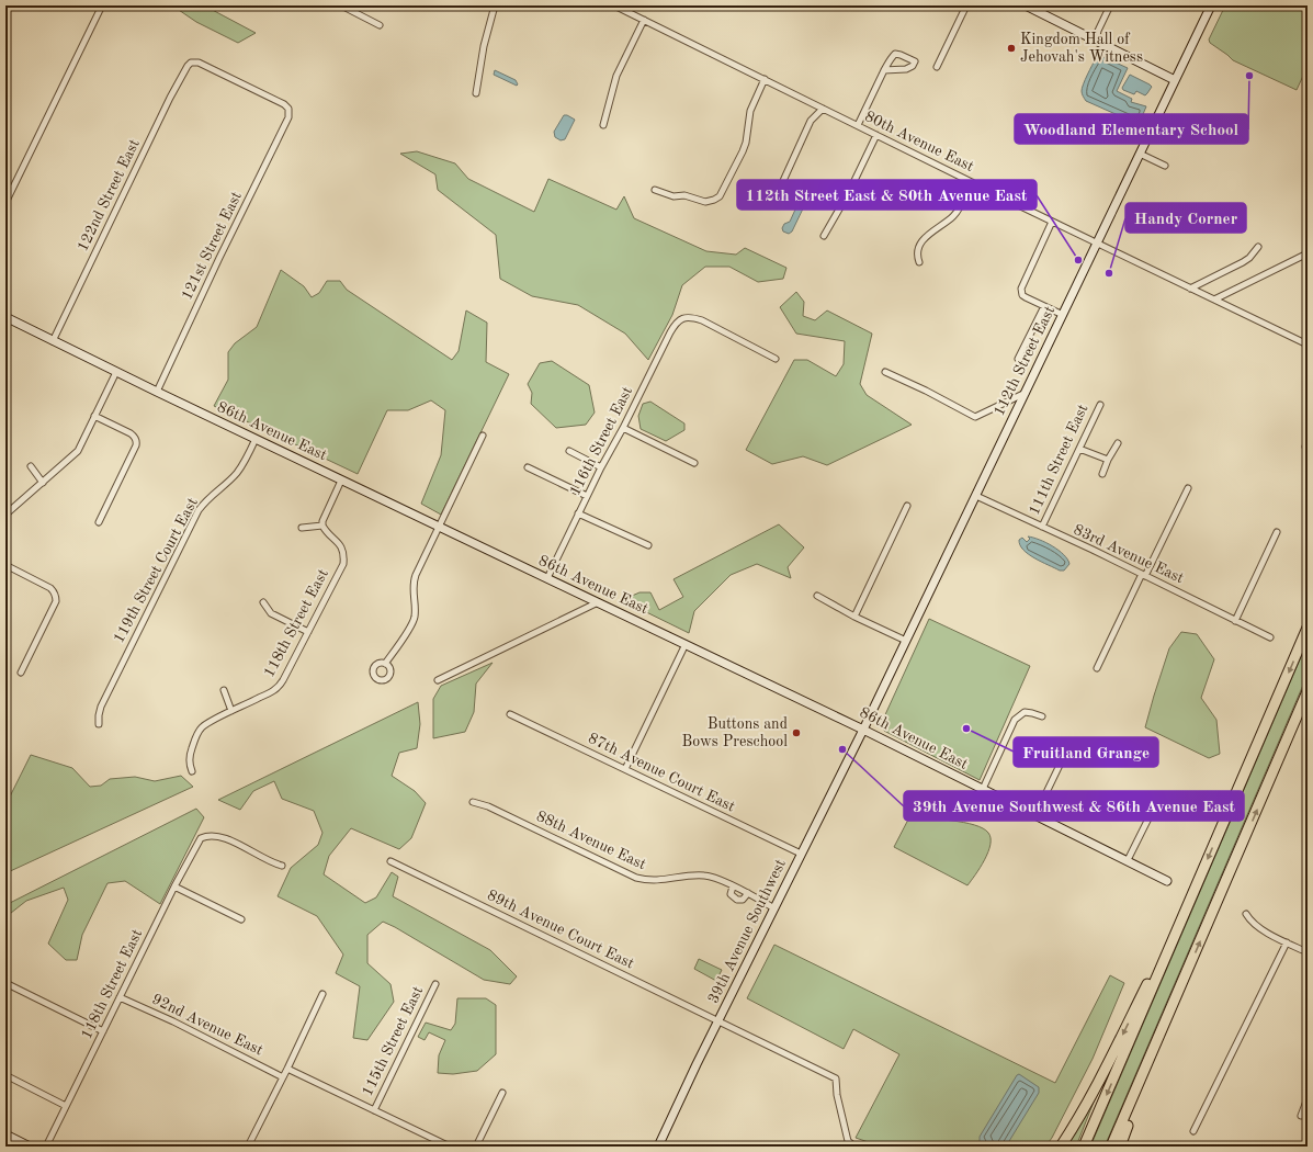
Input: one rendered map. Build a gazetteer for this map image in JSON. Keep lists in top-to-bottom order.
{
  "streets": {
    "street": [
      "80th Avenue East",
      "122nd Street East",
      "121st Street East",
      "112th Street East",
      "86th Avenue East",
      "116th Street East",
      "111th Street East",
      "83rd Avenue East",
      "119th Street Court East",
      "118th Street East",
      "87th Avenue Court East",
      "88th Avenue East",
      "89th Avenue Court East",
      "39th Avenue Southwest",
      "92nd Avenue East",
      "115th Street East"
    ]
  },
  "crossings": [
    ["80th Avenue East", "112th Street East"],
    ["122nd Street East", "121st Street East"],
    ["122nd Street East", "86th Avenue East"],
    ["121st Street East", "86th Avenue East"],
    ["112th Street East", "86th Avenue East"],
    ["112th Street East", "83rd Avenue East"],
    ["112th Street East", "39th Avenue Southwest"],
    ["86th Avenue East", "116th Street East"],
    ["86th Avenue East", "119th Street Court East"],
    ["86th Avenue East", "39th Avenue Southwest"],
    ["111th Street East", "83rd Avenue East"],
    ["118th Street East", "92nd Avenue East"],
    ["87th Avenue Court East", "39th Avenue Southwest"],
    ["88th Avenue East", "39th Avenue Southwest"],
    ["89th Avenue Court East", "39th Avenue Southwest"]
  ],
  "places": [
    "Kingdom Hall of Jehovah's Witness",
    "Woodland Elementary School",
    "112th Street East & 80th Avenue East",
    "Handy Corner",
    "Fruitland Grange",
    "Buttons and Bows Preschool",
    "39th Avenue Southwest & 86th Avenue East"
  ]
}
